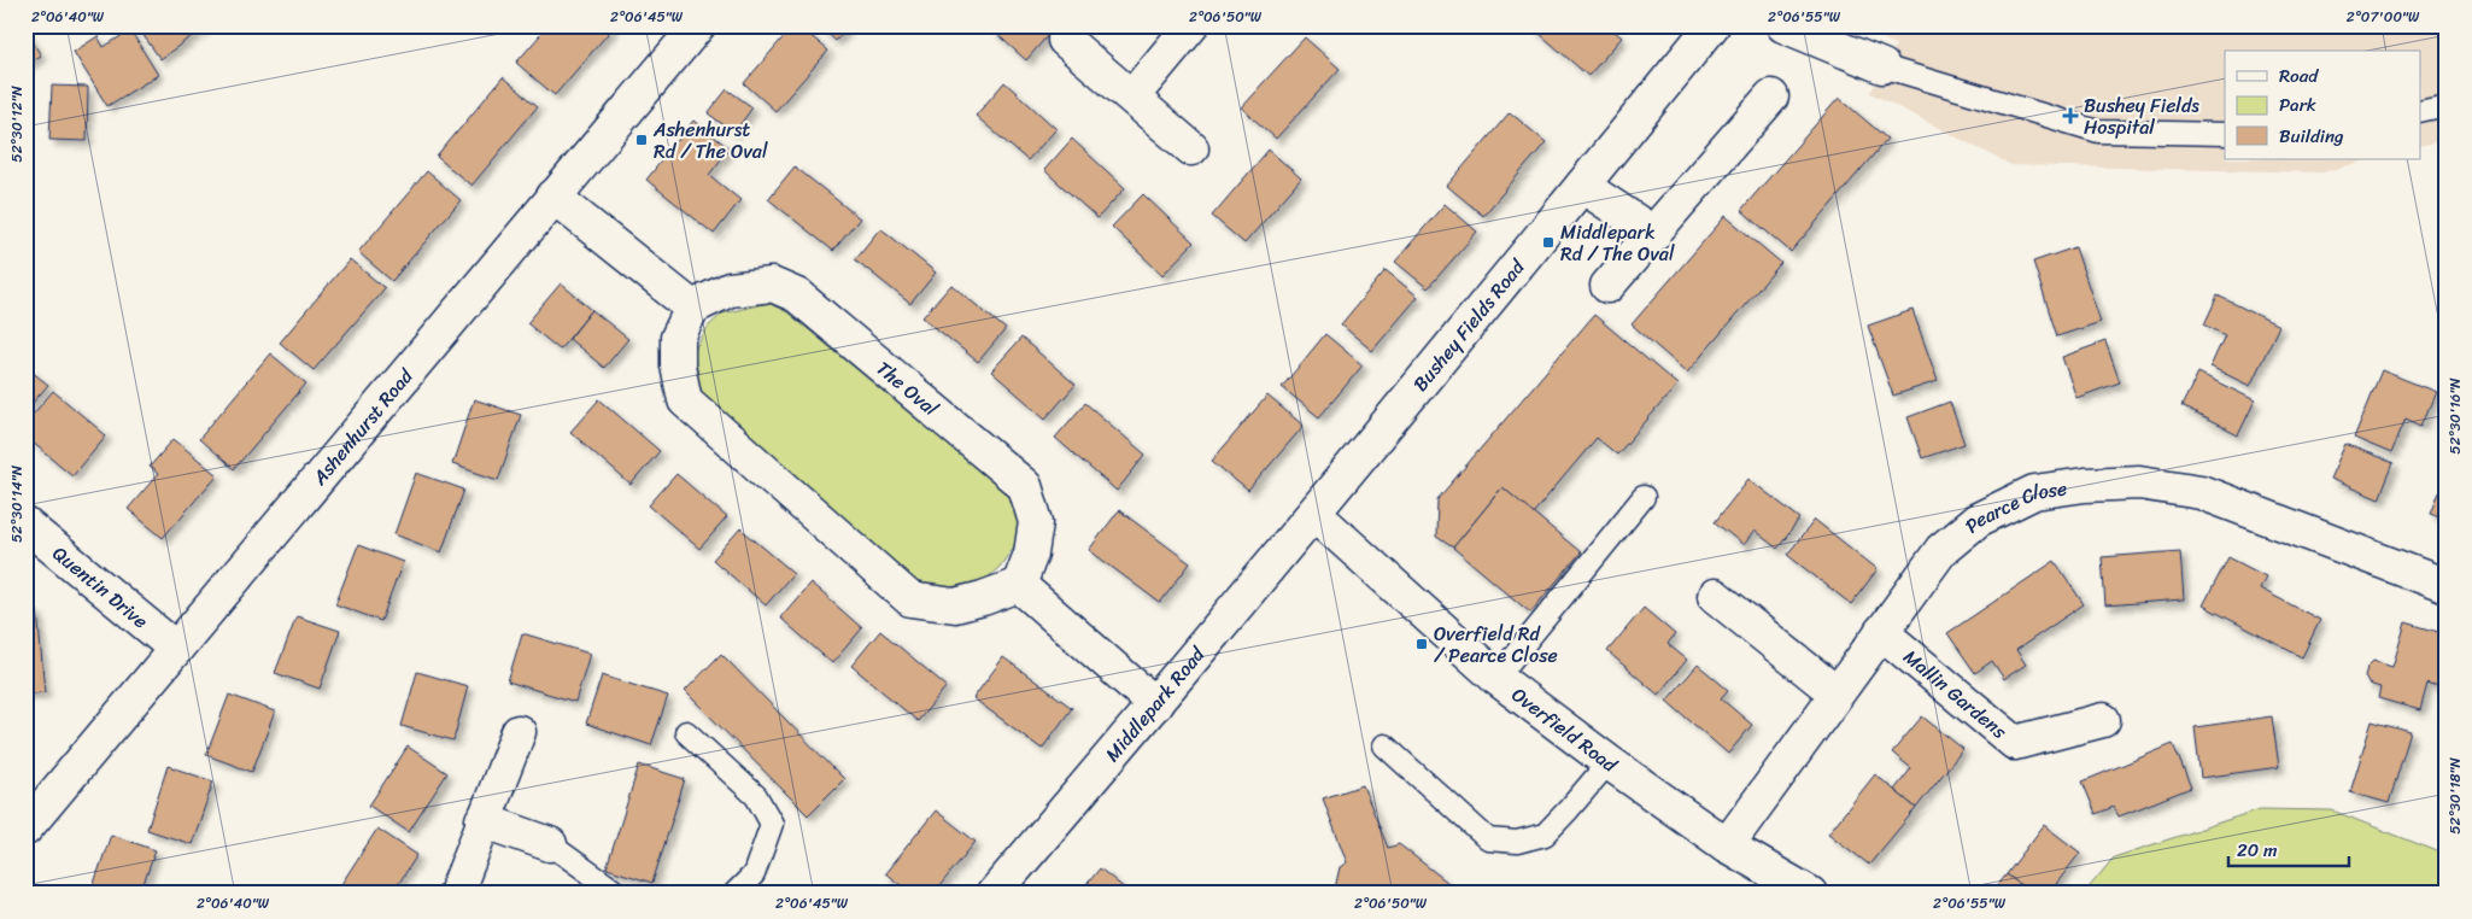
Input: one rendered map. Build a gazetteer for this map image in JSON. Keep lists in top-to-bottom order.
{
  "streets": {
    "street": [
      "Bushey Fields Road",
      "The Oval",
      "Ashenhurst Road",
      "Pearce Close",
      "Quentin Drive",
      "Mallin Gardens",
      "Middlepark Road",
      "Overfield Road"
    ]
  },
  "crossings": [
    ["Bushey Fields Road", "Middlepark Road"],
    ["Bushey Fields Road", "Overfield Road"],
    ["Ashenhurst Road", "Quentin Drive"],
    ["Pearce Close", "Mallin Gardens"],
    ["Pearce Close", "Overfield Road"],
    ["Middlepark Road", "Overfield Road"]
  ],
  "places": {
    "health": ["Bushey Fields Hospital"],
    "transit": ["Ashenhurst Rd / The Oval", "Middlepark Rd / The Oval", "Overfield Rd / Pearce Close"]
  },
  "legend": ["Road", "Park", "Building"],
  "scale_bar": "20 m",
  "coordinates": [
    "2°06'40\"W",
    "2°06'45\"W",
    "2°06'50\"W",
    "2°06'55\"W",
    "2°07'00\"W",
    "52°30'12\"N",
    "52°30'16\"N",
    "52°30'14\"N",
    "52°30'18\"N"
  ]
}
